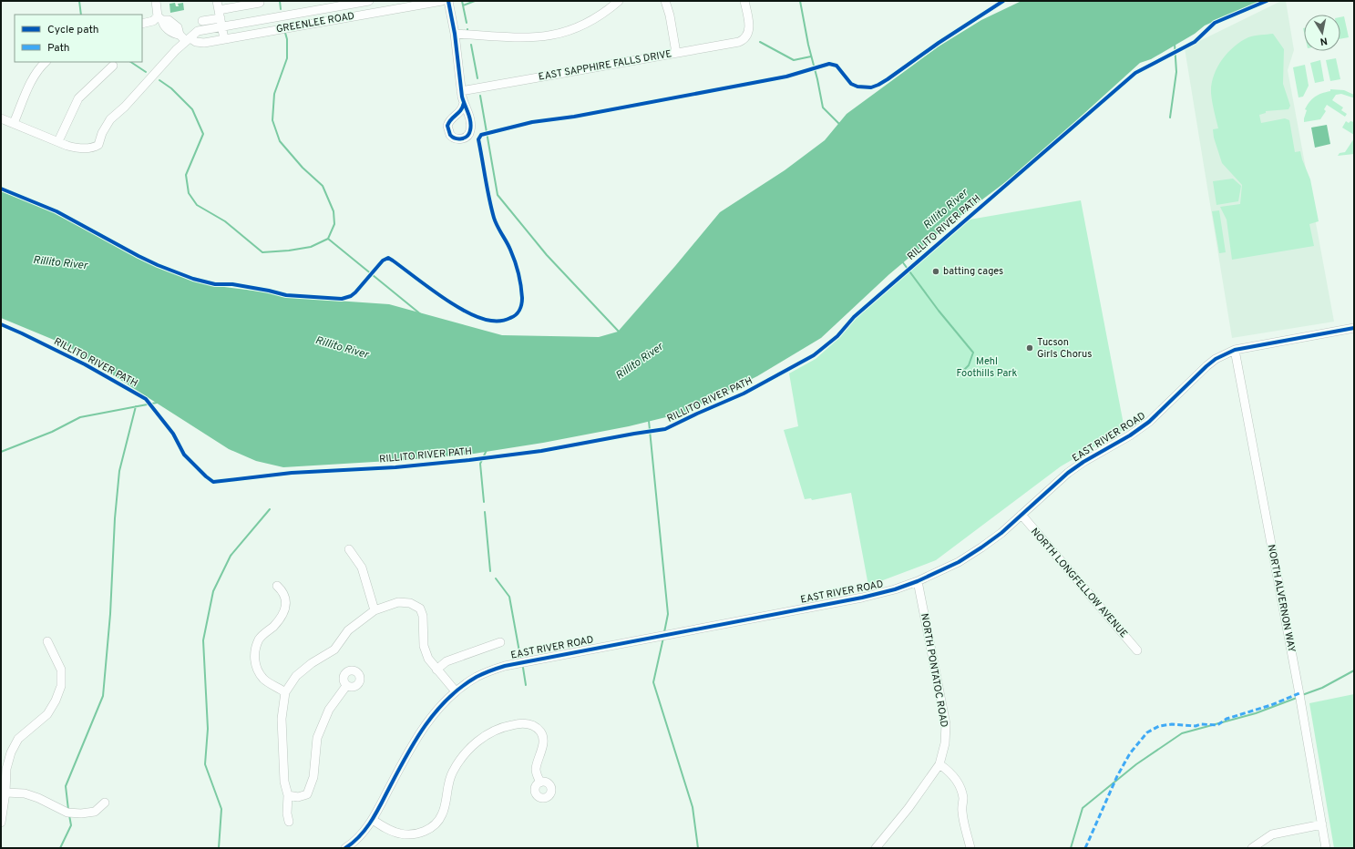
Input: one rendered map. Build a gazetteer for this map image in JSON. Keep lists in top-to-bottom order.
{
  "streets": {
    "street": [
      "GREENLEE ROAD",
      "EAST SAPPHIRE FALLS DRIVE",
      "EAST RIVER ROAD",
      "NORTH LONGFELLOW AVENUE",
      "NORTH ALVERNON WAY",
      "NORTH PONTATOC ROAD"
    ],
    "cycle path": ["RILLITO RIVER PATH"]
  },
  "crossings": [
    ["EAST RIVER ROAD", "NORTH LONGFELLOW AVENUE"],
    ["EAST RIVER ROAD", "NORTH ALVERNON WAY"],
    ["EAST RIVER ROAD", "NORTH PONTATOC ROAD"]
  ],
  "water": ["Rillito River"],
  "parks": ["Mehl Foothills Park"],
  "places": ["batting cages", "Tucson Girls Chorus"],
  "legend": ["Cycle path", "Path"],
  "north": "bottom"
}
